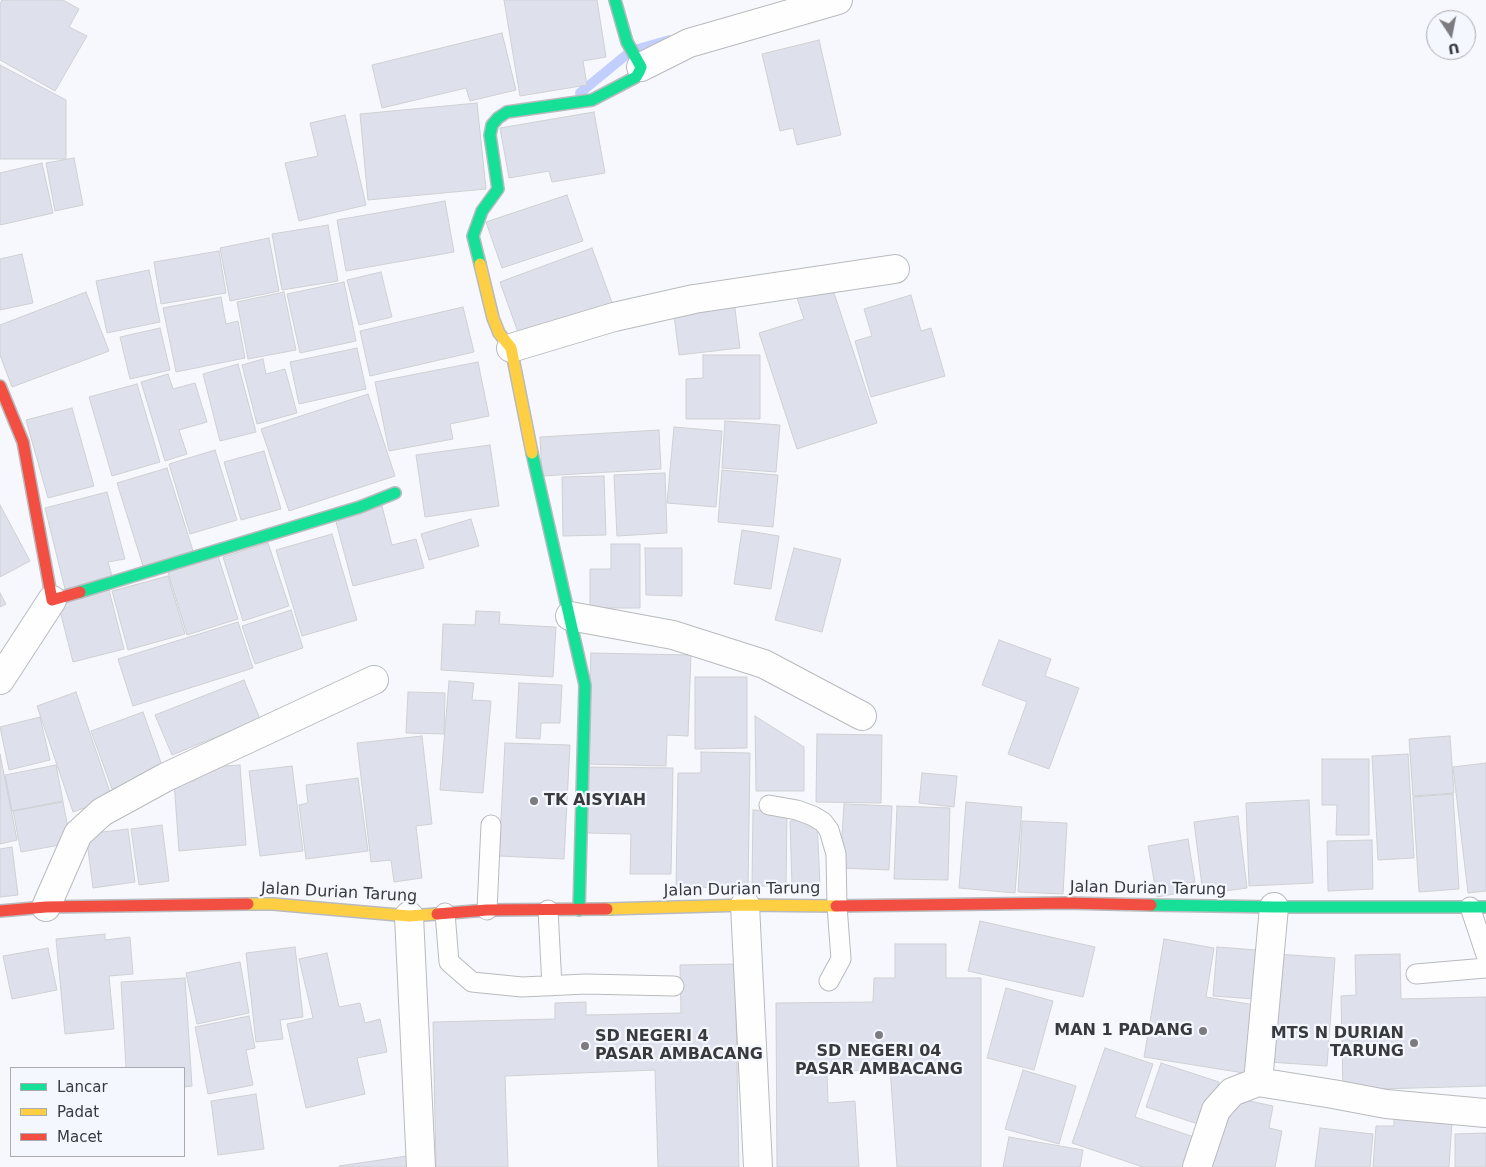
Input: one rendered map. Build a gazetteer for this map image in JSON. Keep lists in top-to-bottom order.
{
  "streets": {
    "street": ["Jalan Durian Tarung"]
  },
  "places": [
    "TK AISYIAH",
    "MAN 1 PADANG",
    "SD NEGERI 04 PASAR AMBACANG",
    "MTS N DURIAN TARUNG",
    "SD NEGERI 4 PASAR AMBACANG"
  ],
  "legend": ["Lancar", "Padat", "Macet"],
  "north": "bottom"
}
